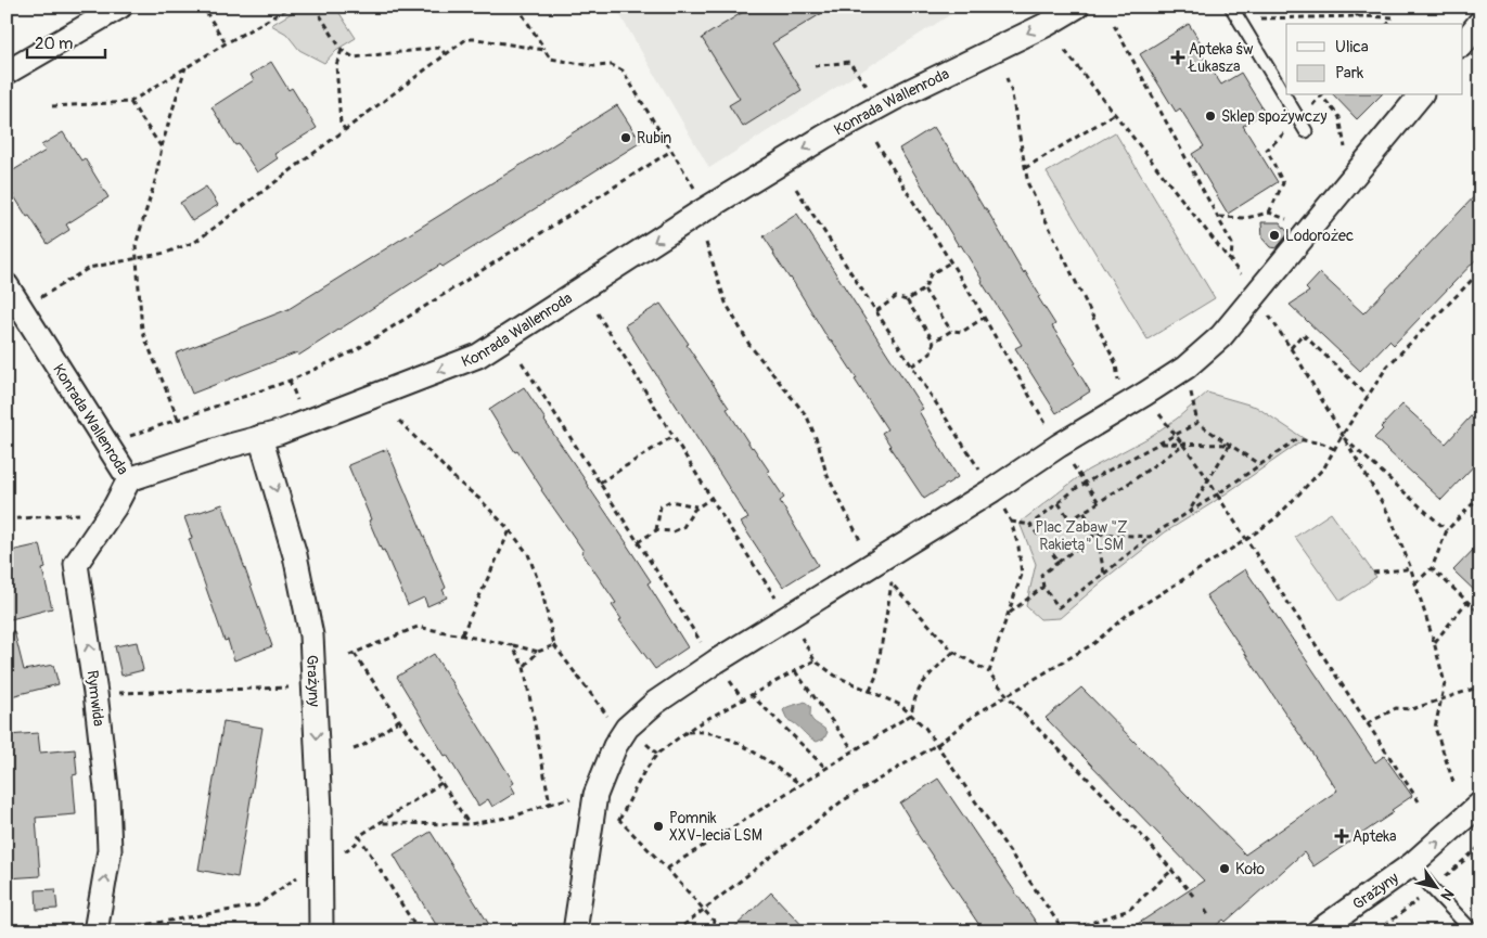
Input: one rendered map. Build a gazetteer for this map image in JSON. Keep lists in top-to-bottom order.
{
  "streets": {
    "street": ["Konrada Wallenroda", "Grażyny", "Rymwida"]
  },
  "crossings": [
    ["Konrada Wallenroda", "Grażyny"],
    ["Konrada Wallenroda", "Rymwida"]
  ],
  "one_way": ["Konrada Wallenroda", "Rymwida"],
  "parks": ["Plac Zabaw \"Z Rakietą\" LSM"],
  "places": {
    "health": ["Apteka św Łukasza", "Apteka"],
    "other": [
      "Sklep spożywczy",
      "Rubin",
      "Lodorożec",
      "Pomnik XXV-lecia LSM",
      "Koło"
    ]
  },
  "legend": ["Ulica", "Park"],
  "scale_bar": "20 m",
  "north": "bottom right"
}
